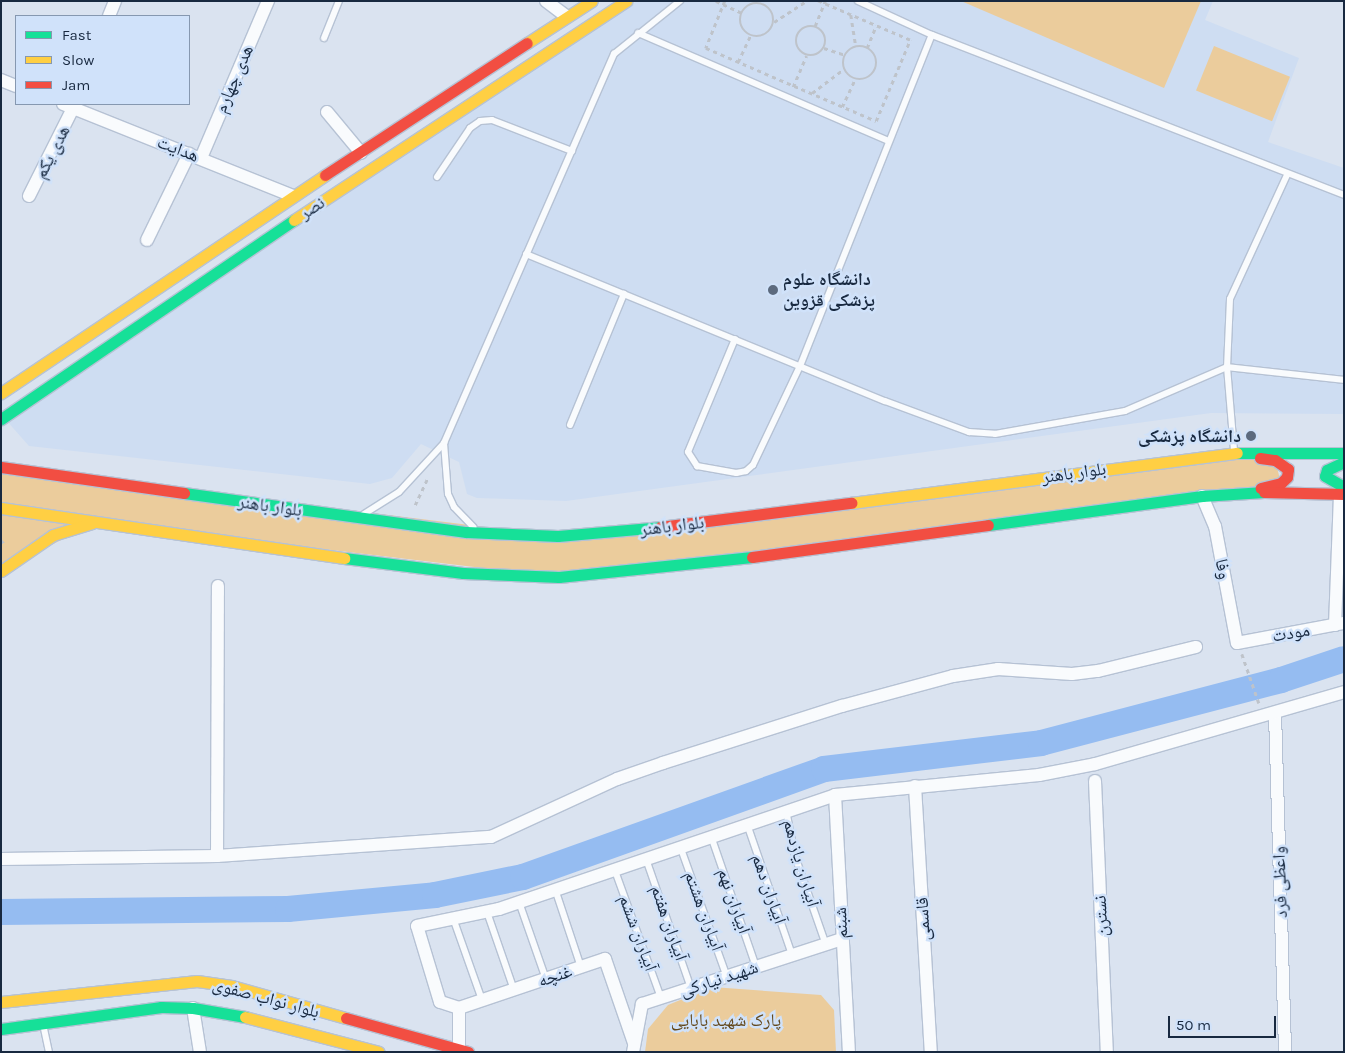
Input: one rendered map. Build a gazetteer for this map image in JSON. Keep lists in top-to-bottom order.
{
  "streets": {
    "main road": ["نصر", "بلوار باهنر", "بلوار نواب صفوی"],
    "street": [
      "هدی چهارم",
      "هدایت",
      "هدی یکم",
      "وفا",
      "مودت",
      "واعظی فرد",
      "نسترن",
      "قاسمی",
      "شبنم",
      "غنچه",
      "شهید نیارکی"
    ],
    "lane": [
      "آبیاران یازدهم",
      "آبیاران دهم",
      "آبیاران نهم",
      "آبیاران هشتم",
      "آبیاران هفتم",
      "آبیاران ششم"
    ]
  },
  "crossings": [
    ["هدی چهارم", "هدایت"],
    ["هدایت", "هدی یکم"],
    ["هدایت", "نصر"],
    ["وفا", "مودت"],
    ["آبیاران یازدهم", "شهید نیارکی"],
    ["آبیاران دهم", "شهید نیارکی"],
    ["آبیاران نهم", "شهید نیارکی"],
    ["آبیاران هشتم", "شهید نیارکی"],
    ["آبیاران هفتم", "شهید نیارکی"],
    ["شبنم", "شهید نیارکی"],
    ["آبیاران ششم", "شهید نیارکی"],
    ["غنچه", "شهید نیارکی"]
  ],
  "parks": ["پارک شهید بابایی"],
  "places": ["دانشگاه علوم پزشکی قزوین", "دانشگاه پزشکی"],
  "legend": ["Fast", "Slow", "Jam"],
  "scale_bar": "50 m"
}
